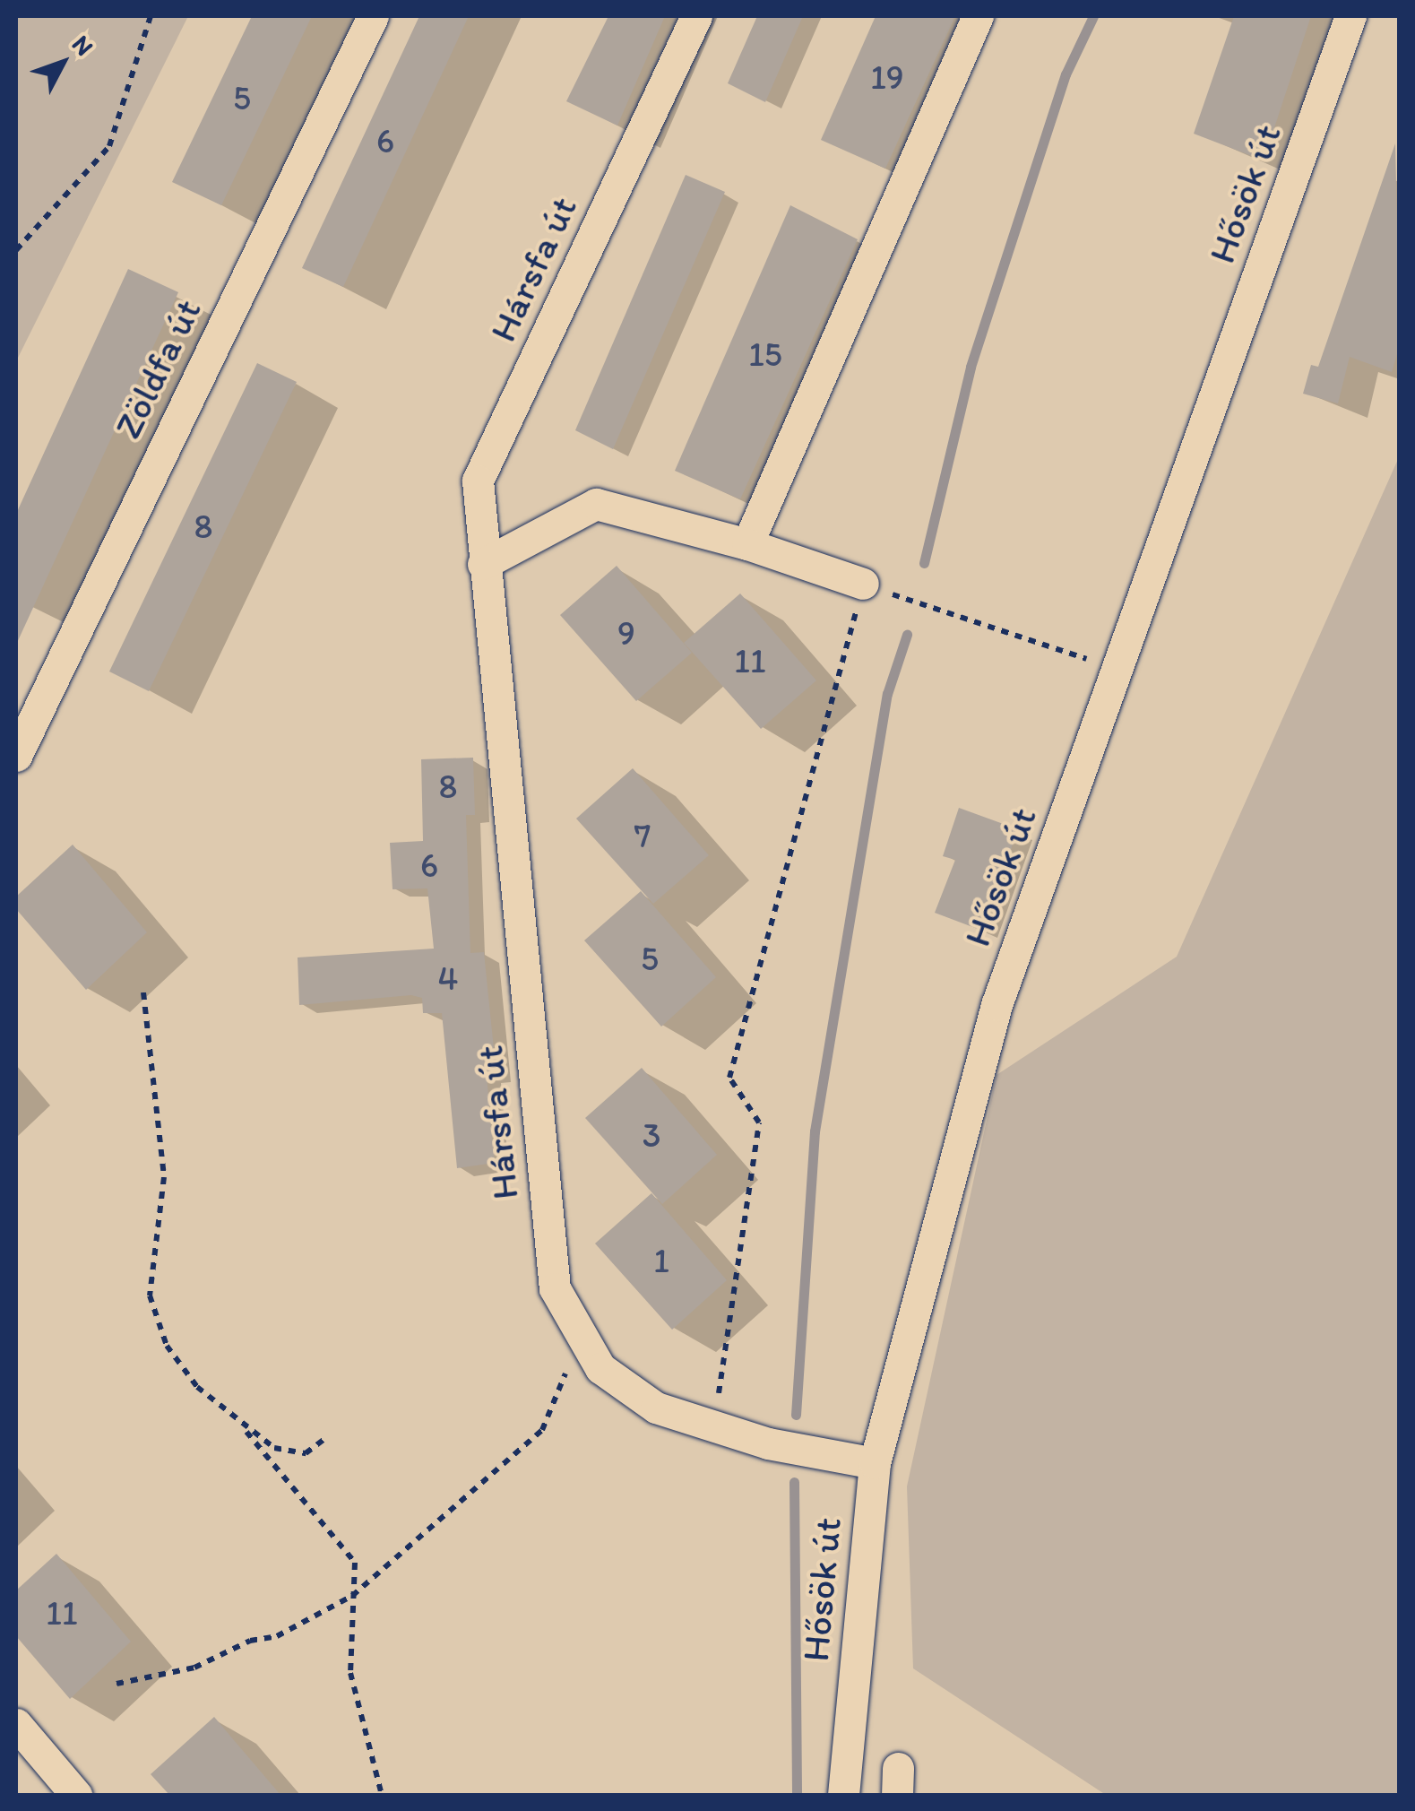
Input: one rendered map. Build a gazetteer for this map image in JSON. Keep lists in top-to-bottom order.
{
  "streets": {
    "street": ["Hősök út", "Hársfa út", "Zöldfa út"]
  },
  "crossings": [
    ["Hősök út", "Hársfa út"]
  ],
  "house_numbers": [
    "19",
    "5",
    "6",
    "15",
    "8",
    "9",
    "11",
    "8",
    "7",
    "6",
    "5",
    "4",
    "3",
    "1",
    "11"
  ],
  "north": "top right"
}
